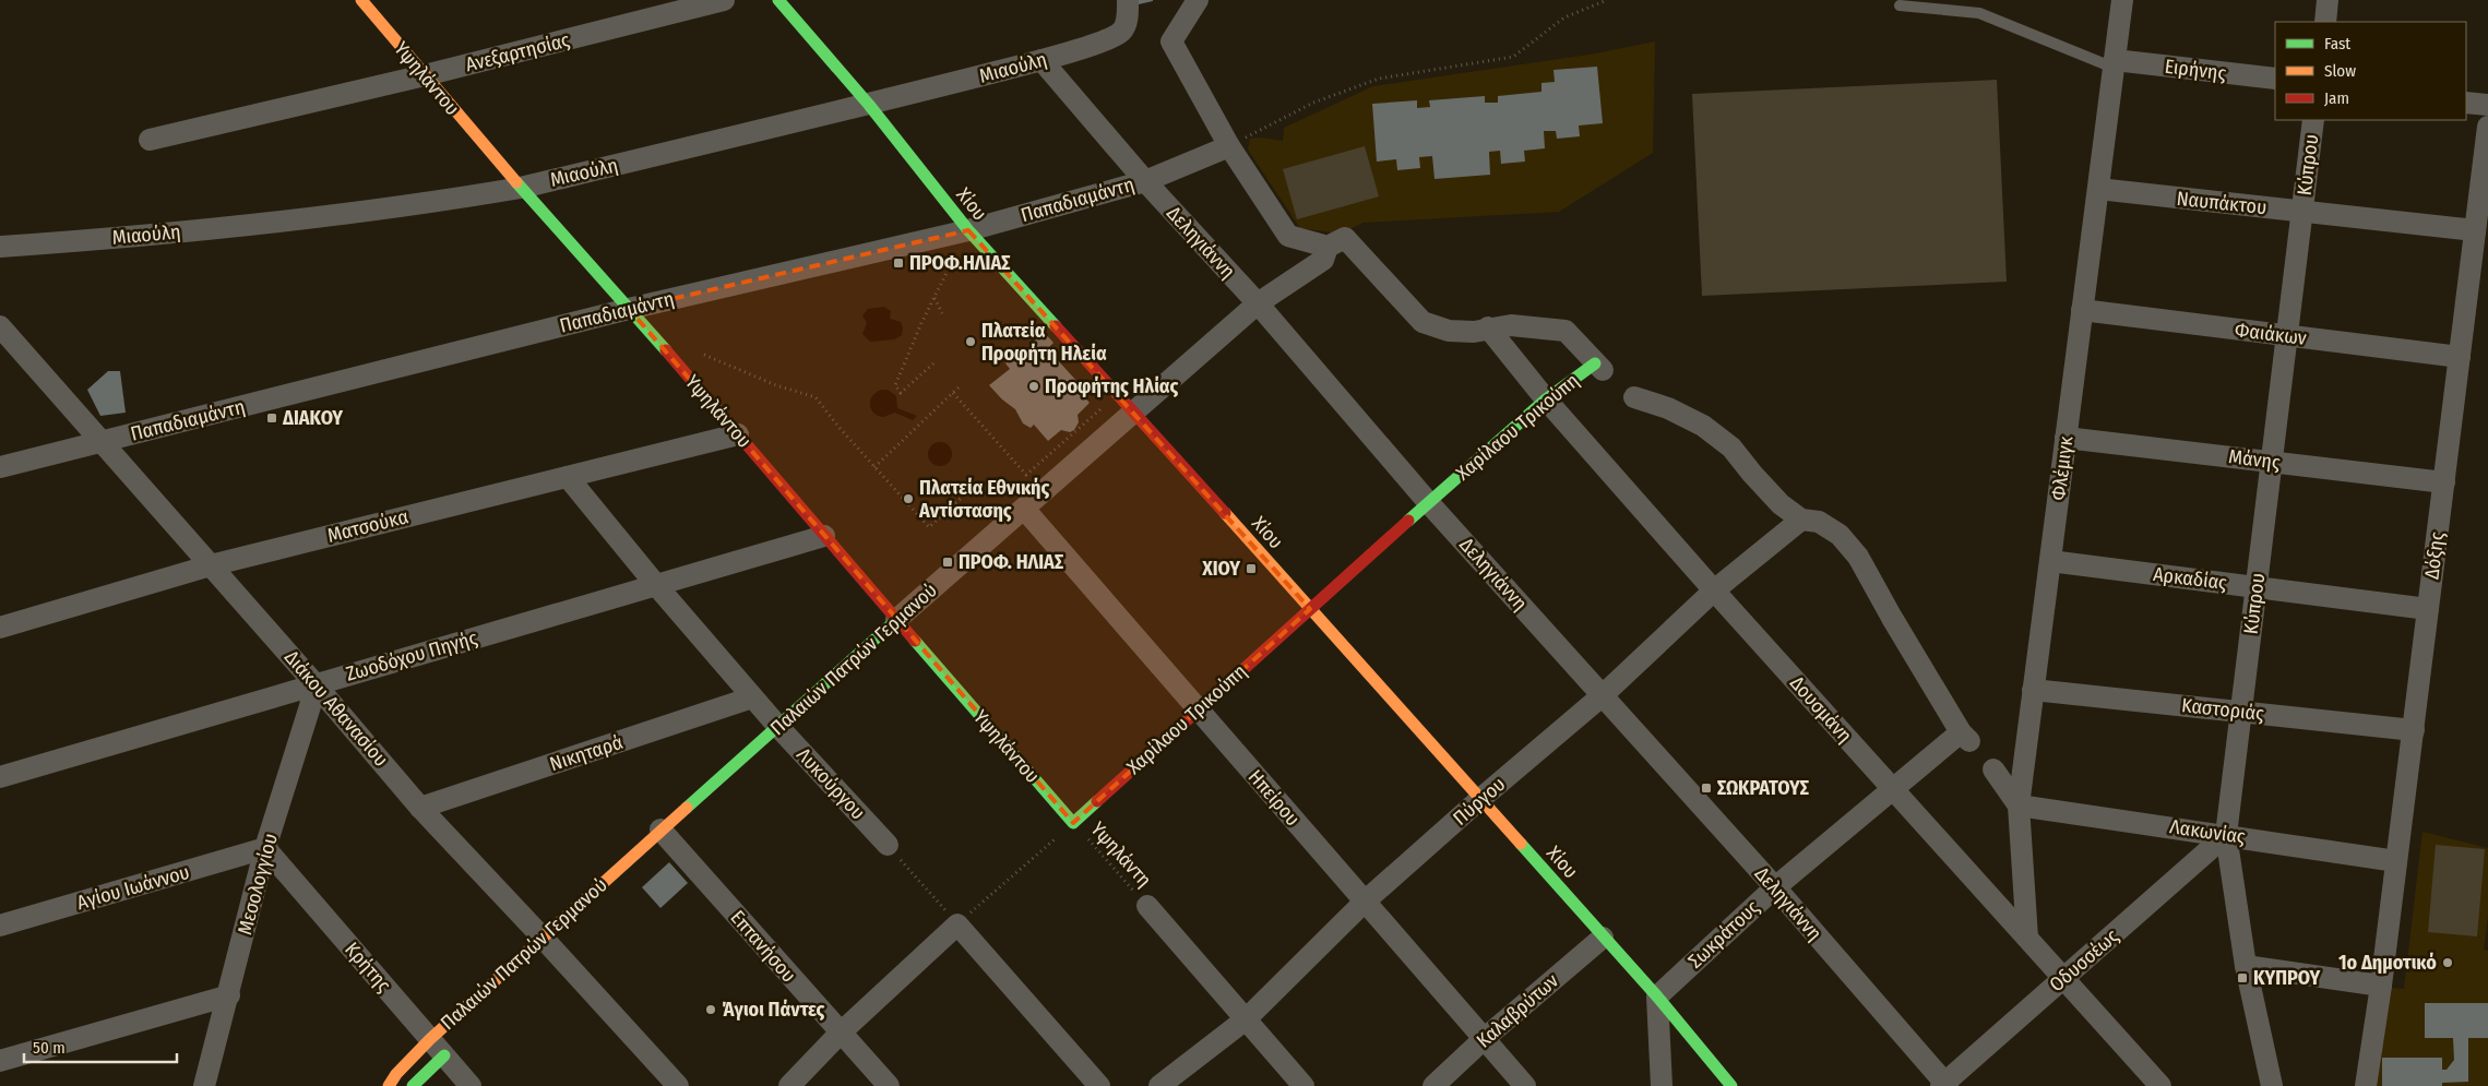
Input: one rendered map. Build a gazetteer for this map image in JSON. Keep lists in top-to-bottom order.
{
  "streets": {
    "street": [
      "Ανεξαρτησίας",
      "Μιαούλη",
      "Ειρήνης",
      "Υψηλάντου",
      "Κύπρου",
      "Παπαδιαμάντη",
      "Ναυπάκτου",
      "Χίου",
      "Δεληγιάννη",
      "Φαιάκων",
      "Χαρίλαου Τρικούπη",
      "Μάνης",
      "Φλέμιγκ",
      "Ματσούκα",
      "Δόξης",
      "Αρκαδίας",
      "Ζωοδόχου Πηγής",
      "Παλαιών Πατρών Γερμανού",
      "Διάκου Αθανασίου",
      "Δουσμάνη",
      "Καστοριάς",
      "Νικηταρά",
      "Λυκούργου",
      "Ηπείρου",
      "Πύργου",
      "Λακωνίας",
      "Μεσολογγίου",
      "Αγίου Ιωάννου",
      "Σωκράτους",
      "Επτανήσου",
      "Οδυσσέως",
      "Κρήτης",
      "Καλαβρύτων"
    ],
    "path": ["Υψηλάντη"]
  },
  "crossings": [
    ["Ανεξαρτησίας", "Υψηλάντου"],
    ["Μιαούλη", "Υψηλάντου"],
    ["Μιαούλη", "Χίου"],
    ["Μιαούλη", "Δεληγιάννη"],
    ["Ειρήνης", "Φλέμιγκ"],
    ["Υψηλάντου", "Παπαδιαμάντη"],
    ["Υψηλάντου", "Χαρίλαου Τρικούπη"],
    ["Υψηλάντου", "Ματσούκα"],
    ["Υψηλάντου", "Ζωοδόχου Πηγής"],
    ["Υψηλάντου", "Παλαιών Πατρών Γερμανού"],
    ["Υψηλάντου", "Υψηλάντη"],
    ["Κύπρου", "Ναυπάκτου"],
    ["Κύπρου", "Φαιάκων"],
    ["Κύπρου", "Μάνης"],
    ["Κύπρου", "Αρκαδίας"],
    ["Κύπρου", "Καστοριάς"],
    ["Κύπρου", "Λακωνίας"],
    ["Κύπρου", "Οδυσσέως"],
    ["Παπαδιαμάντη", "Χίου"],
    ["Παπαδιαμάντη", "Δεληγιάννη"],
    ["Παπαδιαμάντη", "Διάκου Αθανασίου"],
    ["Ναυπάκτου", "Φλέμιγκ"],
    ["Ναυπάκτου", "Δόξης"],
    ["Χίου", "Χαρίλαου Τρικούπη"],
    ["Χίου", "Παλαιών Πατρών Γερμανού"],
    ["Χίου", "Πύργου"],
    ["Χίου", "Σωκράτους"],
    ["Χίου", "Καλαβρύτων"],
    ["Δεληγιάννη", "Χαρίλαου Τρικούπη"],
    ["Δεληγιάννη", "Παλαιών Πατρών Γερμανού"],
    ["Δεληγιάννη", "Πύργου"],
    ["Δεληγιάννη", "Σωκράτους"],
    ["Δεληγιάννη", "Οδυσσέως"],
    ["Φαιάκων", "Φλέμιγκ"],
    ["Φαιάκων", "Δόξης"],
    ["Χαρίλαου Τρικούπη", "Δουσμάνη"],
    ["Χαρίλαου Τρικούπη", "Ηπείρου"],
    ["Χαρίλαου Τρικούπη", "Υψηλάντη"],
    ["Μάνης", "Φλέμιγκ"],
    ["Μάνης", "Δόξης"],
    ["Φλέμιγκ", "Αρκαδίας"],
    ["Φλέμιγκ", "Δουσμάνη"],
    ["Φλέμιγκ", "Καστοριάς"],
    ["Φλέμιγκ", "Λακωνίας"],
    ["Ματσούκα", "Διάκου Αθανασίου"],
    ["Ματσούκα", "Λυκούργου"],
    ["Δόξης", "Αρκαδίας"],
    ["Δόξης", "Καστοριάς"],
    ["Δόξης", "Λακωνίας"],
    ["Ζωοδόχου Πηγής", "Διάκου Αθανασίου"],
    ["Ζωοδόχου Πηγής", "Λυκούργου"],
    ["Ζωοδόχου Πηγής", "Μεσολογγίου"],
    ["Παλαιών Πατρών Γερμανού", "Διάκου Αθανασίου"],
    ["Παλαιών Πατρών Γερμανού", "Λυκούργου"],
    ["Παλαιών Πατρών Γερμανού", "Ηπείρου"],
    ["Παλαιών Πατρών Γερμανού", "Επτανήσου"],
    ["Παλαιών Πατρών Γερμανού", "Κρήτης"],
    ["Διάκου Αθανασίου", "Νικηταρά"],
    ["Διάκου Αθανασίου", "Μεσολογγίου"],
    ["Δουσμάνη", "Πύργου"],
    ["Δουσμάνη", "Σωκράτους"],
    ["Δουσμάνη", "Οδυσσέως"],
    ["Νικηταρά", "Λυκούργου"],
    ["Ηπείρου", "Πύργου"],
    ["Ηπείρου", "Καλαβρύτων"],
    ["Πύργου", "Σωκράτους"],
    ["Λακωνίας", "Οδυσσέως"],
    ["Μεσολογγίου", "Αγίου Ιωάννου"],
    ["Μεσολογγίου", "Κρήτης"],
    ["Αγίου Ιωάννου", "Κρήτης"]
  ],
  "places": {
    "transit": [
      "ΠΡΟΦ.ΗΛΙΑΣ",
      "ΔΙΑΚΟΥ",
      "ΠΡΟΦ. ΗΛΙΑΣ",
      "ΧΙΟΥ",
      "ΣΩΚΡΑΤΟΥΣ",
      "ΚΥΠΡΟΥ"
    ],
    "other": [
      "Πλατεία Προφήτη Ηλεία",
      "Προφήτης Ηλίας",
      "Πλατεία Εθνικής Αντίστασης",
      "1ο Δημοτικό",
      "Άγιοι Πάντες"
    ]
  },
  "legend": ["Fast", "Slow", "Jam"],
  "scale_bar": "50 m"
}
